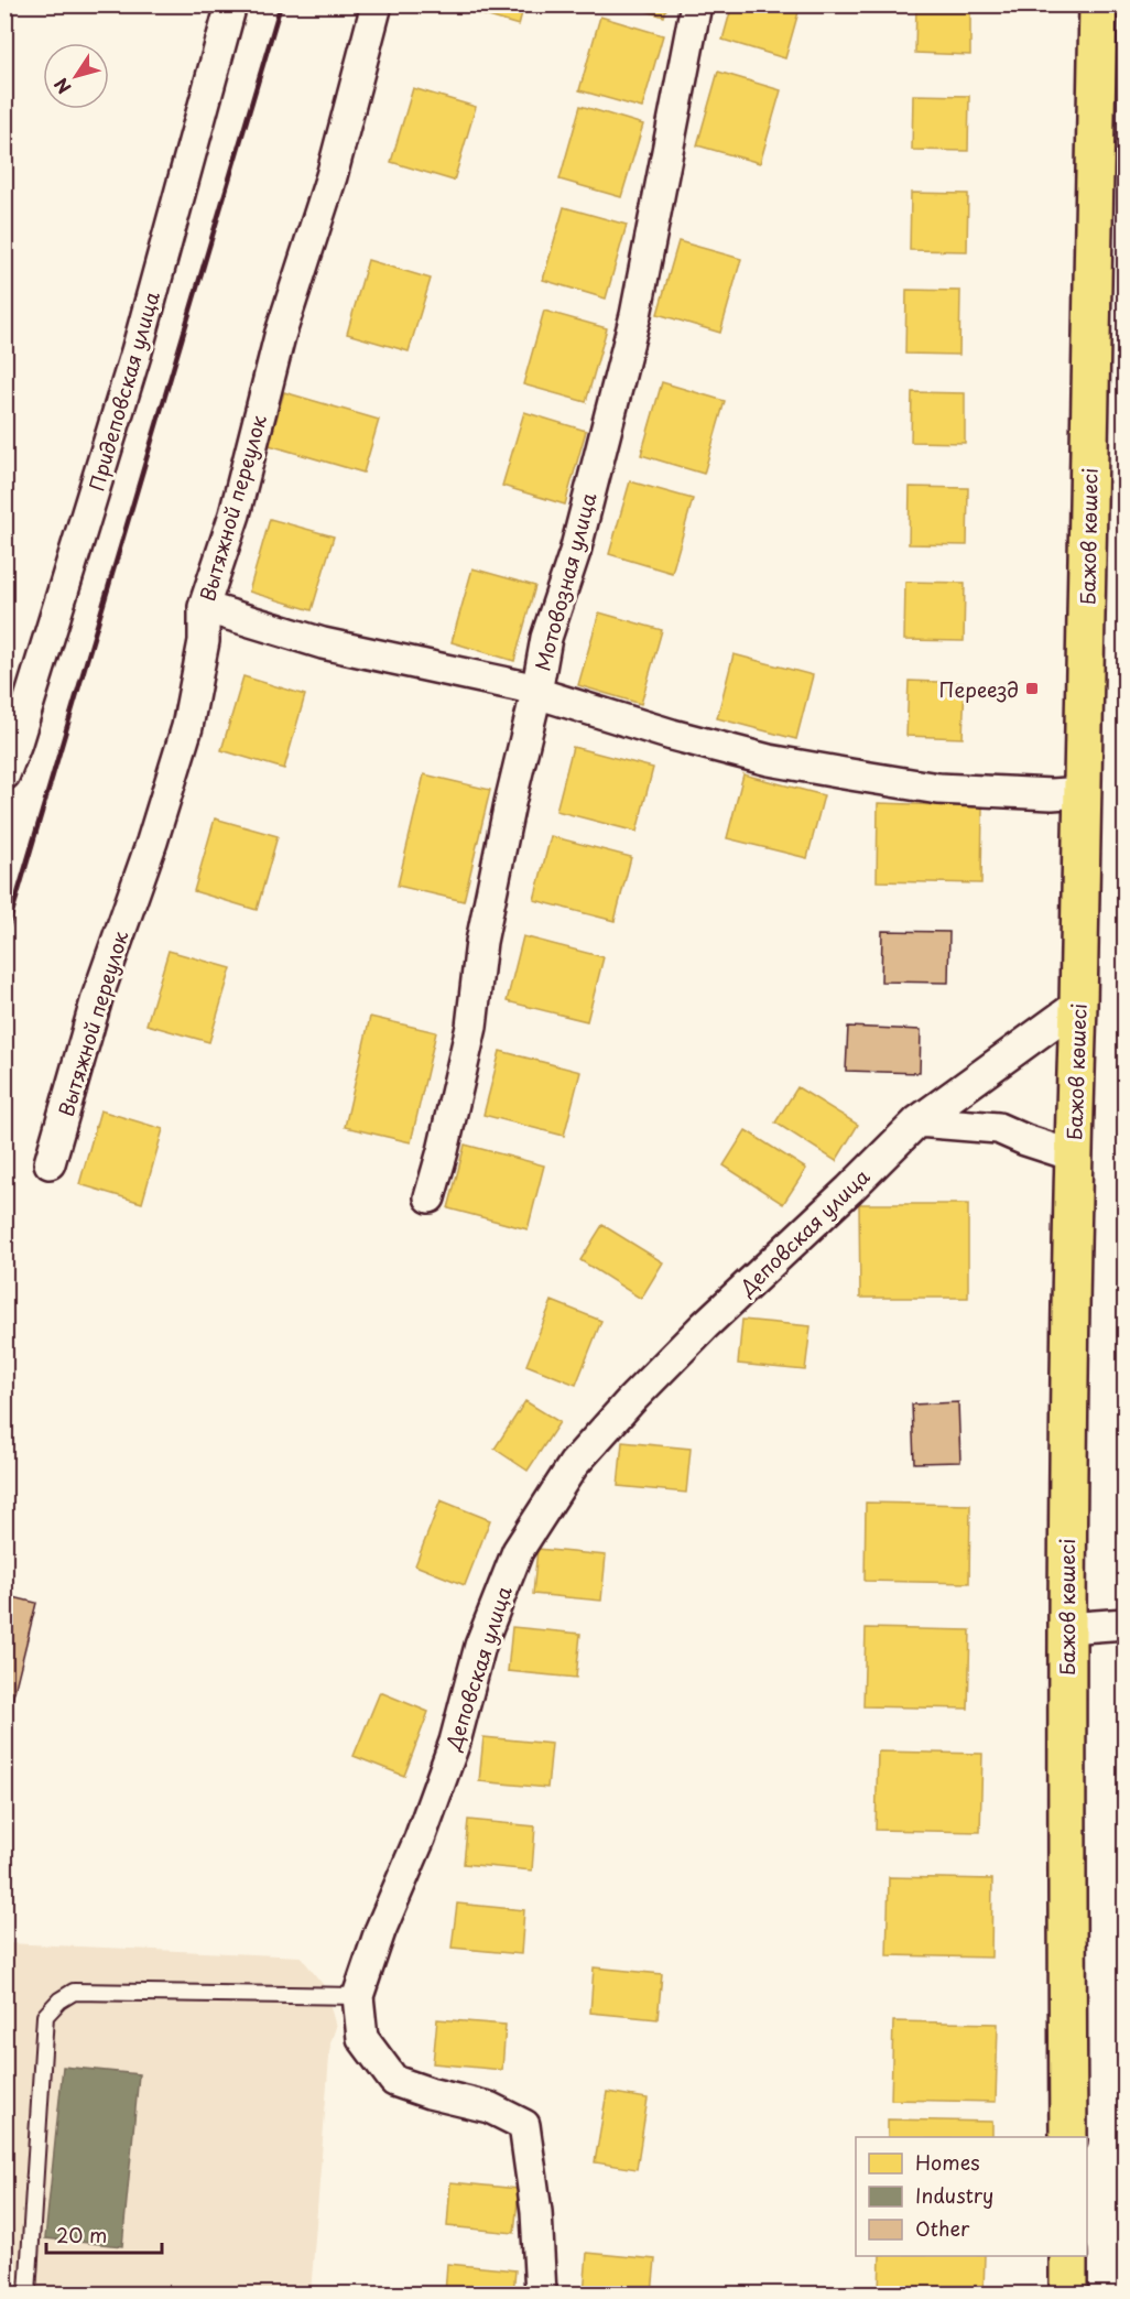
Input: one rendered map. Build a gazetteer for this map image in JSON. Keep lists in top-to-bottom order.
{
  "streets": {
    "main road": ["Бажов көшесі"],
    "street": [
      "Придеповская улица",
      "Вытяжной переулок",
      "Мотовозная улица",
      "Деповская улица"
    ]
  },
  "crossings": [
    ["Бажов көшесі", "Деповская улица"]
  ],
  "places": {
    "transit": ["Переезд"]
  },
  "legend": ["Homes", "Industry", "Other"],
  "scale_bar": "20 m",
  "north": "bottom left"
}
